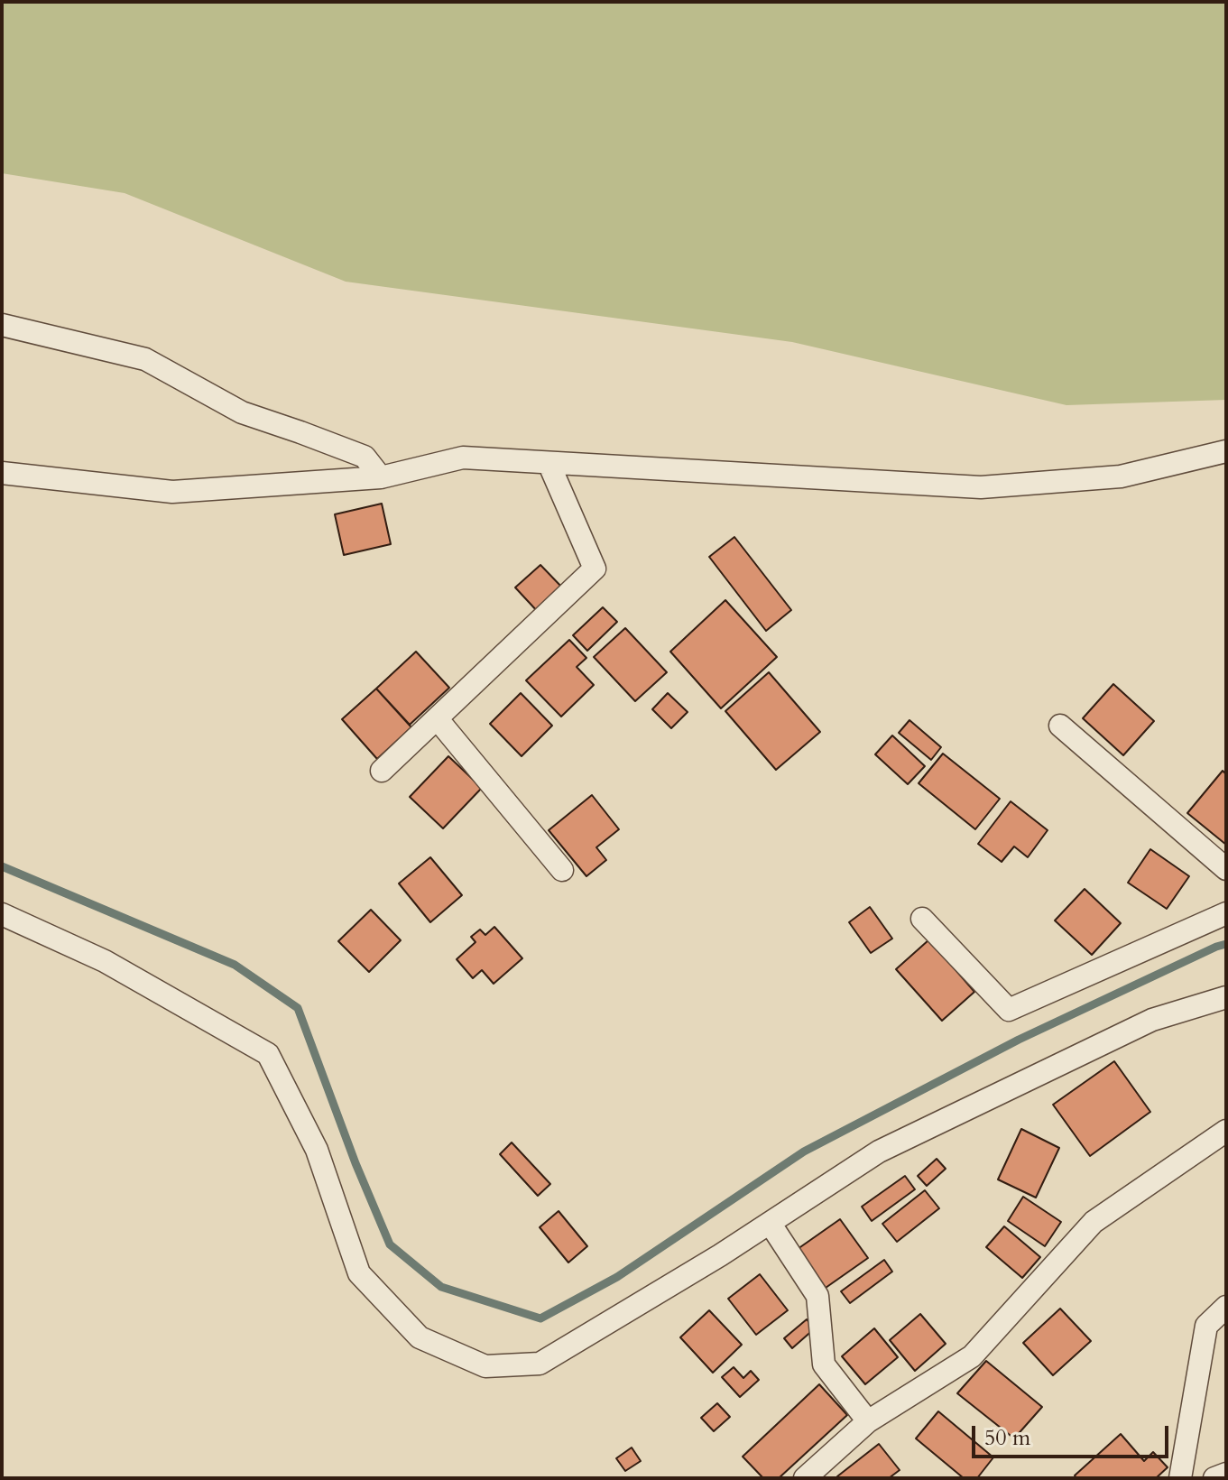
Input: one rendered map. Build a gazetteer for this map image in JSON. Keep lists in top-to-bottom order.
{
  "scale_bar": "50 m"
}
